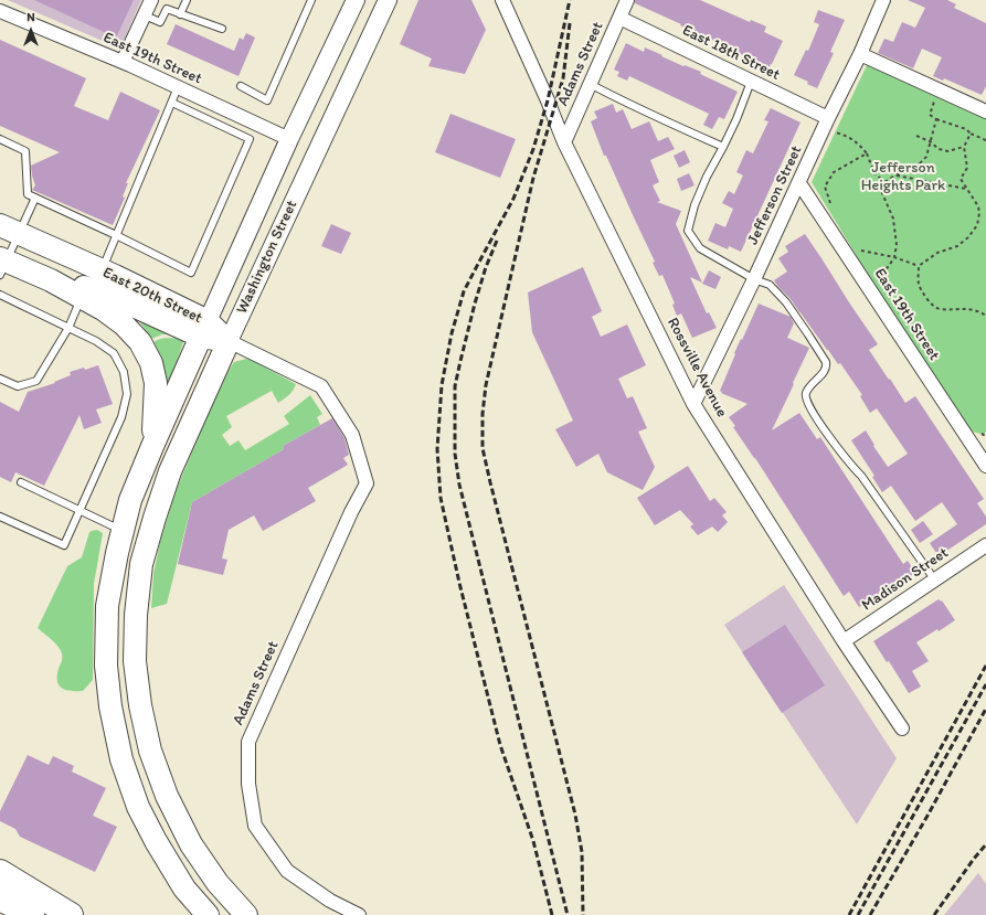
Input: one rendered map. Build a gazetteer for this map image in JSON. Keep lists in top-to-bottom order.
{
  "streets": {
    "main road": ["Washington Street", "East 20th Street"],
    "street": [
      "East 18th Street",
      "East 19th Street",
      "Adams Street",
      "Jefferson Street",
      "Rossville Avenue",
      "Madison Street"
    ]
  },
  "crossings": [
    ["East 18th Street", "Adams Street"],
    ["East 18th Street", "Jefferson Street"],
    ["East 19th Street", "Jefferson Street"],
    ["East 19th Street", "Washington Street"],
    ["Adams Street", "East 20th Street"],
    ["Adams Street", "Rossville Avenue"],
    ["Jefferson Street", "Rossville Avenue"],
    ["Washington Street", "East 20th Street"],
    ["Rossville Avenue", "Madison Street"]
  ],
  "parks": ["Jefferson Heights Park"],
  "north": "top"
}
